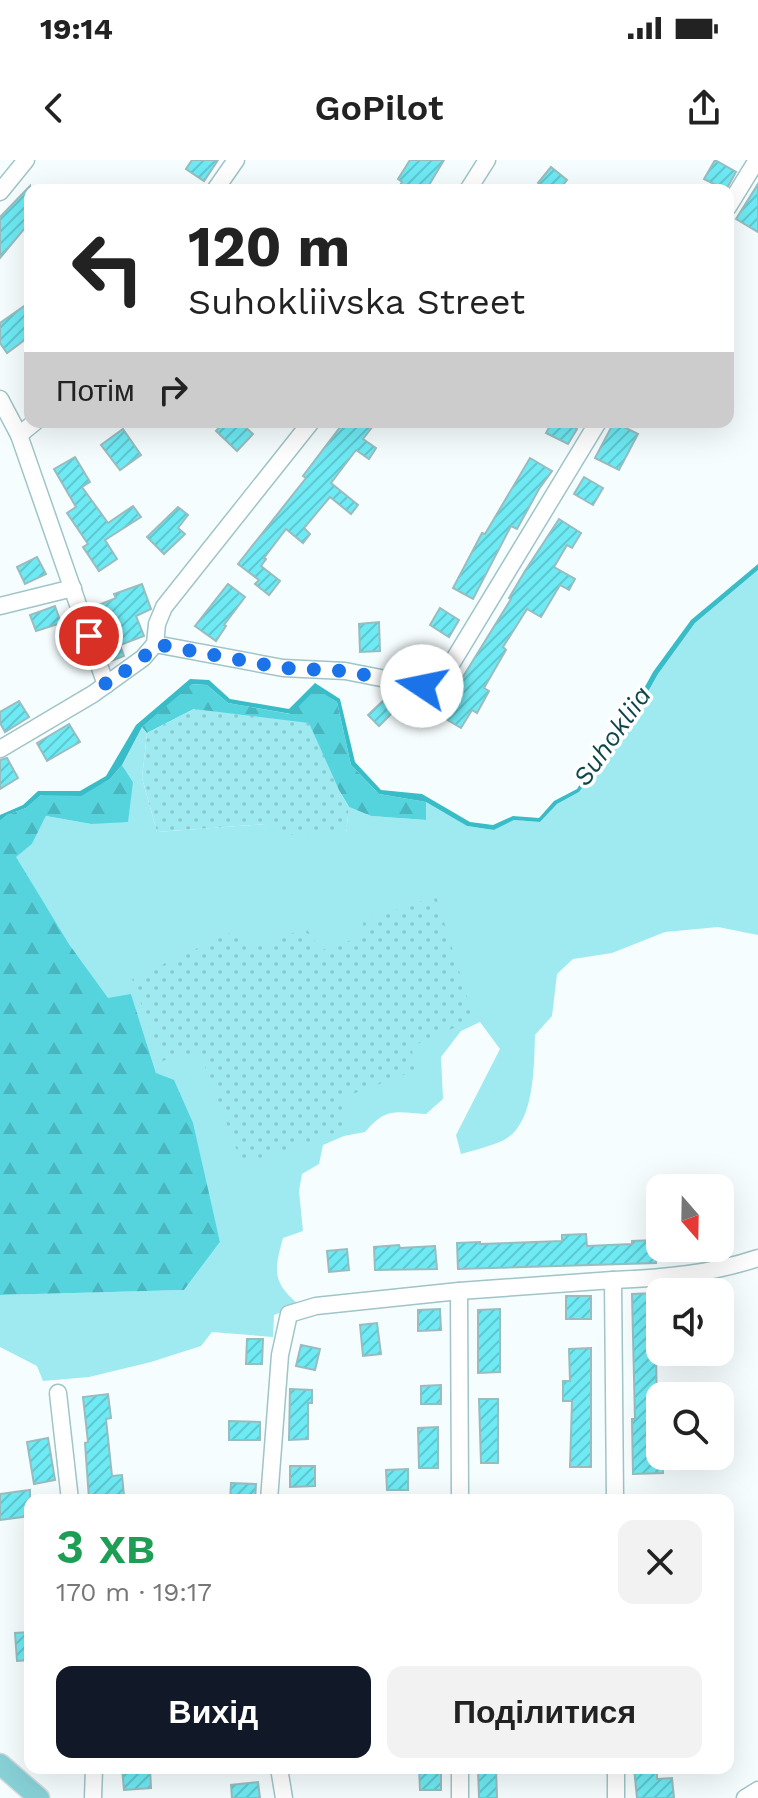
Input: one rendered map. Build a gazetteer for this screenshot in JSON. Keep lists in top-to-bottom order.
{
  "water": ["Suhokliia"],
  "north": "bottom",
  "page": {
    "status": "19:14",
    "header": "GoPilot",
    "turn": ["120 m", "Suhokliivska Street"],
    "then": "Потім",
    "heading": ["3 хв", "170 m · 19:17"],
    "buttons": ["Вихід", "Поділитися"]
  }
}
